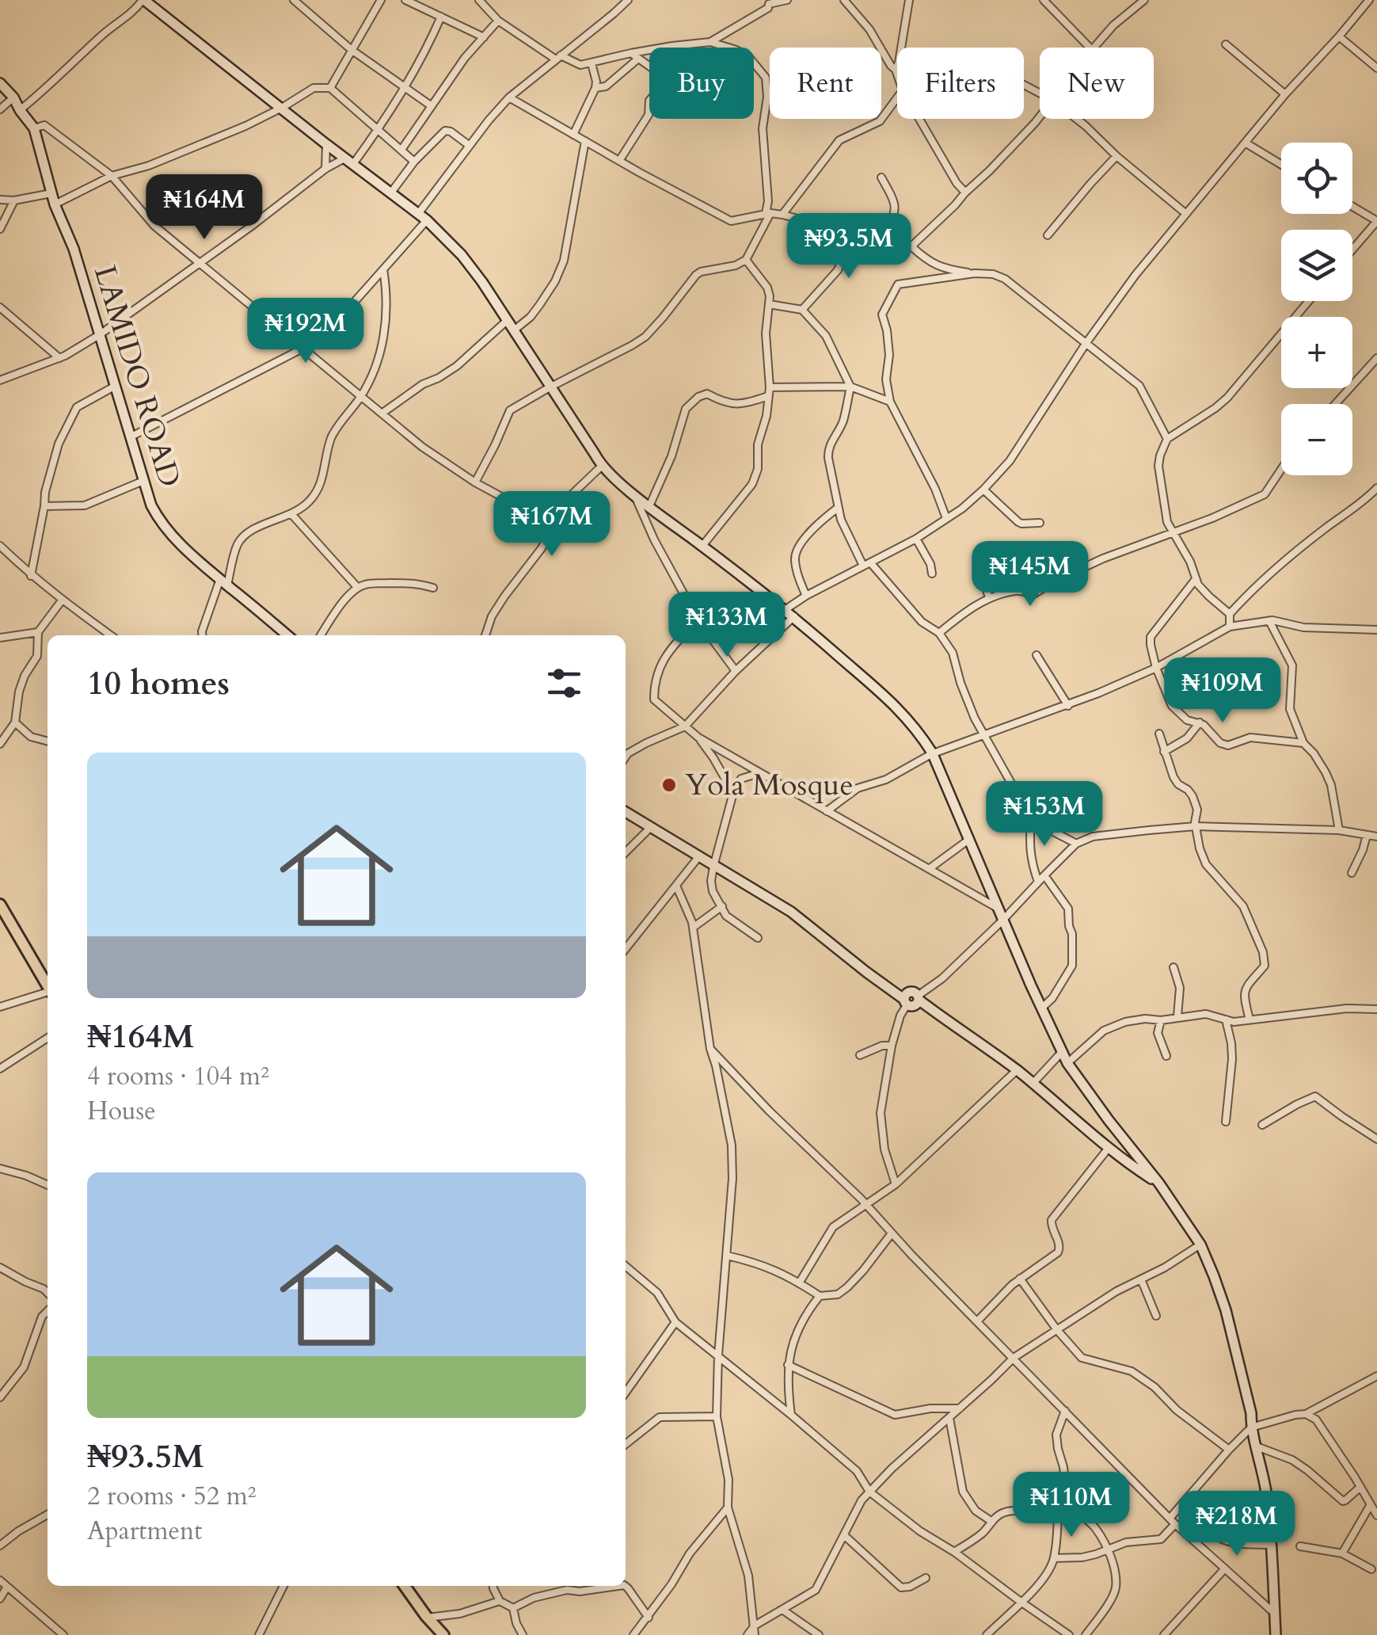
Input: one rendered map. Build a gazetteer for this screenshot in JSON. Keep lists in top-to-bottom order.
{
  "streets": {
    "main road": ["LAMIDO ROAD"]
  },
  "places": ["Yola Mosque"],
  "page": {
    "chip": [
      "Buy",
      "Rent",
      "Filters",
      "New"
    ],
    "map_buttons": ["+", "−"],
    "price": [
      "₦164M",
      "₦93.5M",
      "₦192M",
      "₦167M",
      "₦145M",
      "₦133M",
      "₦109M",
      "₦153M",
      "₦110M",
      "₦218M"
    ],
    "heading": "10 homes",
    "list": [
      {
        "name": "₦164M",
        "note": "4 rooms · 104 m² · House"
      },
      {
        "name": "₦93.5M",
        "note": "2 rooms · 52 m² · Apartment"
      }
    ]
  }
}
